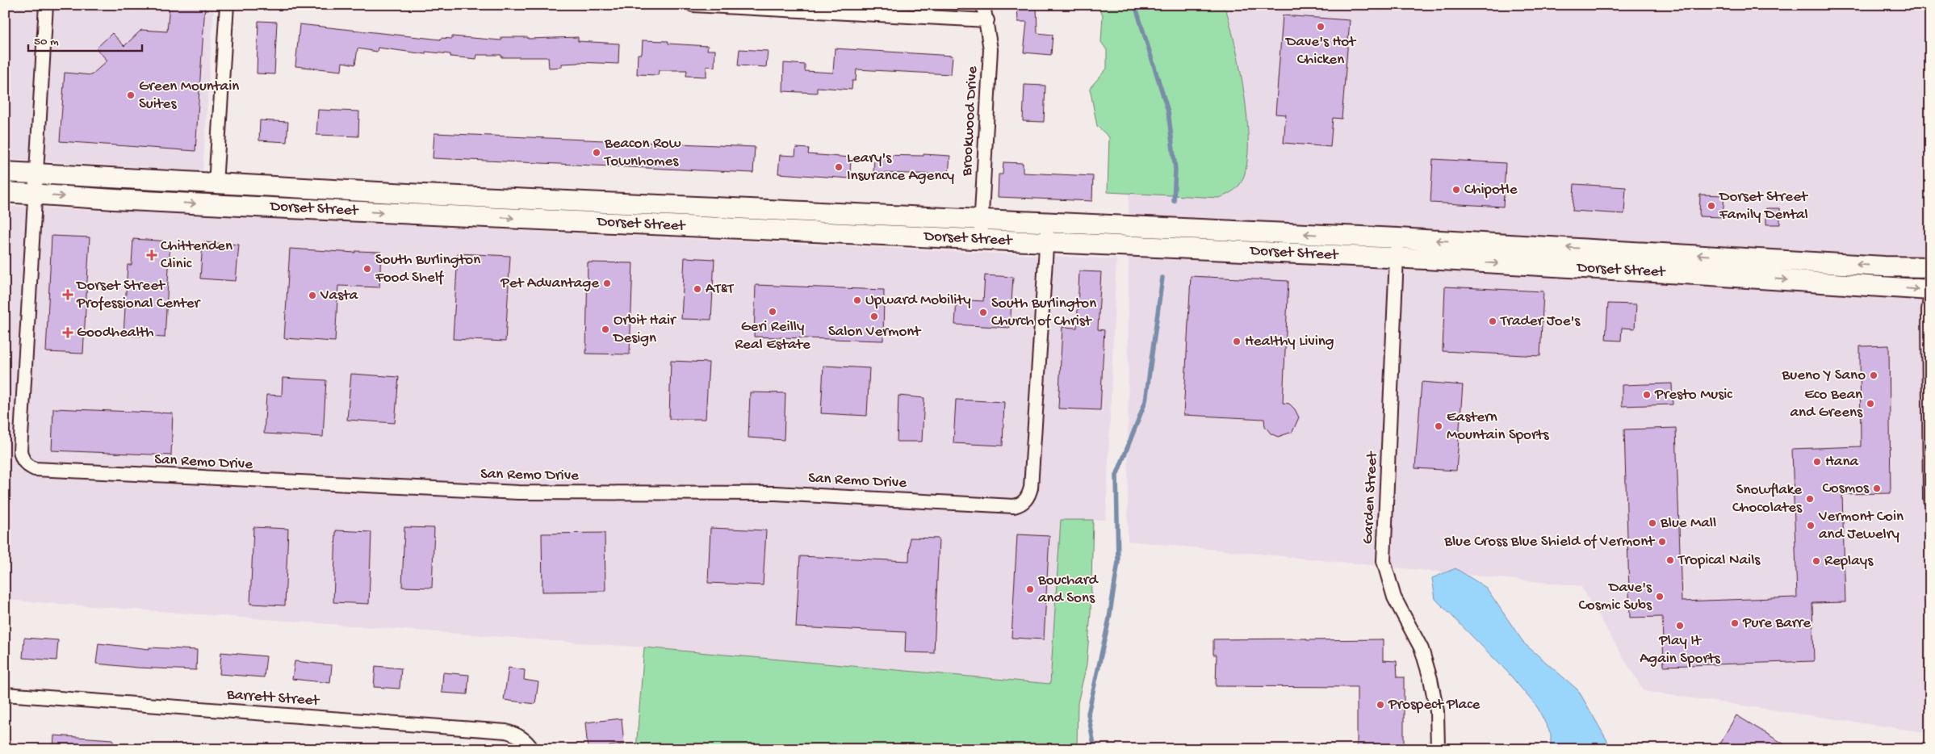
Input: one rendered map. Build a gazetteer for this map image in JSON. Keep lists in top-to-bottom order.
{
  "streets": {
    "main road": ["Dorset Street"],
    "street": [
      "Brookwood Drive",
      "San Remo Drive",
      "Garden Street",
      "Barrett Street"
    ]
  },
  "crossings": [
    ["Brookwood Drive", "Dorset Street"],
    ["Dorset Street", "San Remo Drive"],
    ["Dorset Street", "Garden Street"]
  ],
  "places": {
    "other": [
      "Dave's Hot Chicken",
      "Green Mountain Suites",
      "Beacon Row Townhomes",
      "Leary's Insurance Agency",
      "Chipotle",
      "Dorset Street Family Dental",
      "South Burlington Food Shelf",
      "Pet Advantage",
      "AT&T",
      "Vasta",
      "Upward Mobility",
      "Geri Reilly Real Estate",
      "South Burlington Church of Christ",
      "Salon Vermont",
      "Trader Joe's",
      "Orbit Hair Design",
      "Healthy Living",
      "Bueno Y Sano",
      "Presto Music",
      "Eco Bean and Greens",
      "Eastern Mountain Sports",
      "Hana",
      "Cosmos",
      "Snowflake Chocolates",
      "Blue Mall",
      "Vermont Coin and Jewelry",
      "Blue Cross Blue Shield of Vermont",
      "Tropical Nails",
      "Replays",
      "Bouchard and Sons",
      "Dave's Cosmic Subs",
      "Pure Barre",
      "Play It Again Sports",
      "Prospect Place"
    ],
    "health": ["Chittenden Clinic", "Dorset Street Professional Center", "Goodhealth"]
  },
  "scale_bar": "50 m"
}
